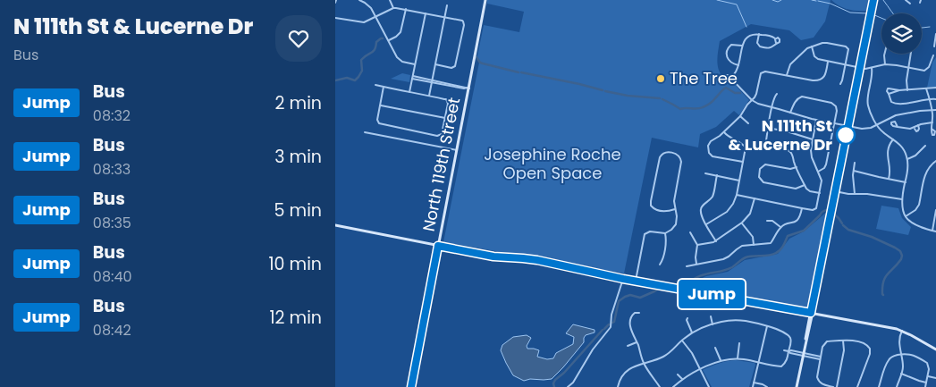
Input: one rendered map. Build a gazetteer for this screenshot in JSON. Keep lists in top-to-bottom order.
{
  "streets": {
    "main road": ["North 119th Street"]
  },
  "parks": ["Josephine Roche Open Space"],
  "places": ["The Tree", "N 111th St & Lucerne Dr"],
  "lines": ["bus line Jump"],
  "page": {
    "heading": ["N 111th St & Lucerne Dr", "Bus"],
    "on_map": "Jump",
    "list": [
      {
        "mark": "Jump",
        "name": "Bus",
        "note": "08:32",
        "value": "2 min"
      },
      {
        "mark": "Jump",
        "name": "Bus",
        "note": "08:33",
        "value": "3 min"
      },
      {
        "mark": "Jump",
        "name": "Bus",
        "note": "08:35",
        "value": "5 min"
      },
      {
        "mark": "Jump",
        "name": "Bus",
        "note": "08:40",
        "value": "10 min"
      },
      {
        "mark": "Jump",
        "name": "Bus",
        "note": "08:42",
        "value": "12 min"
      }
    ]
  }
}
